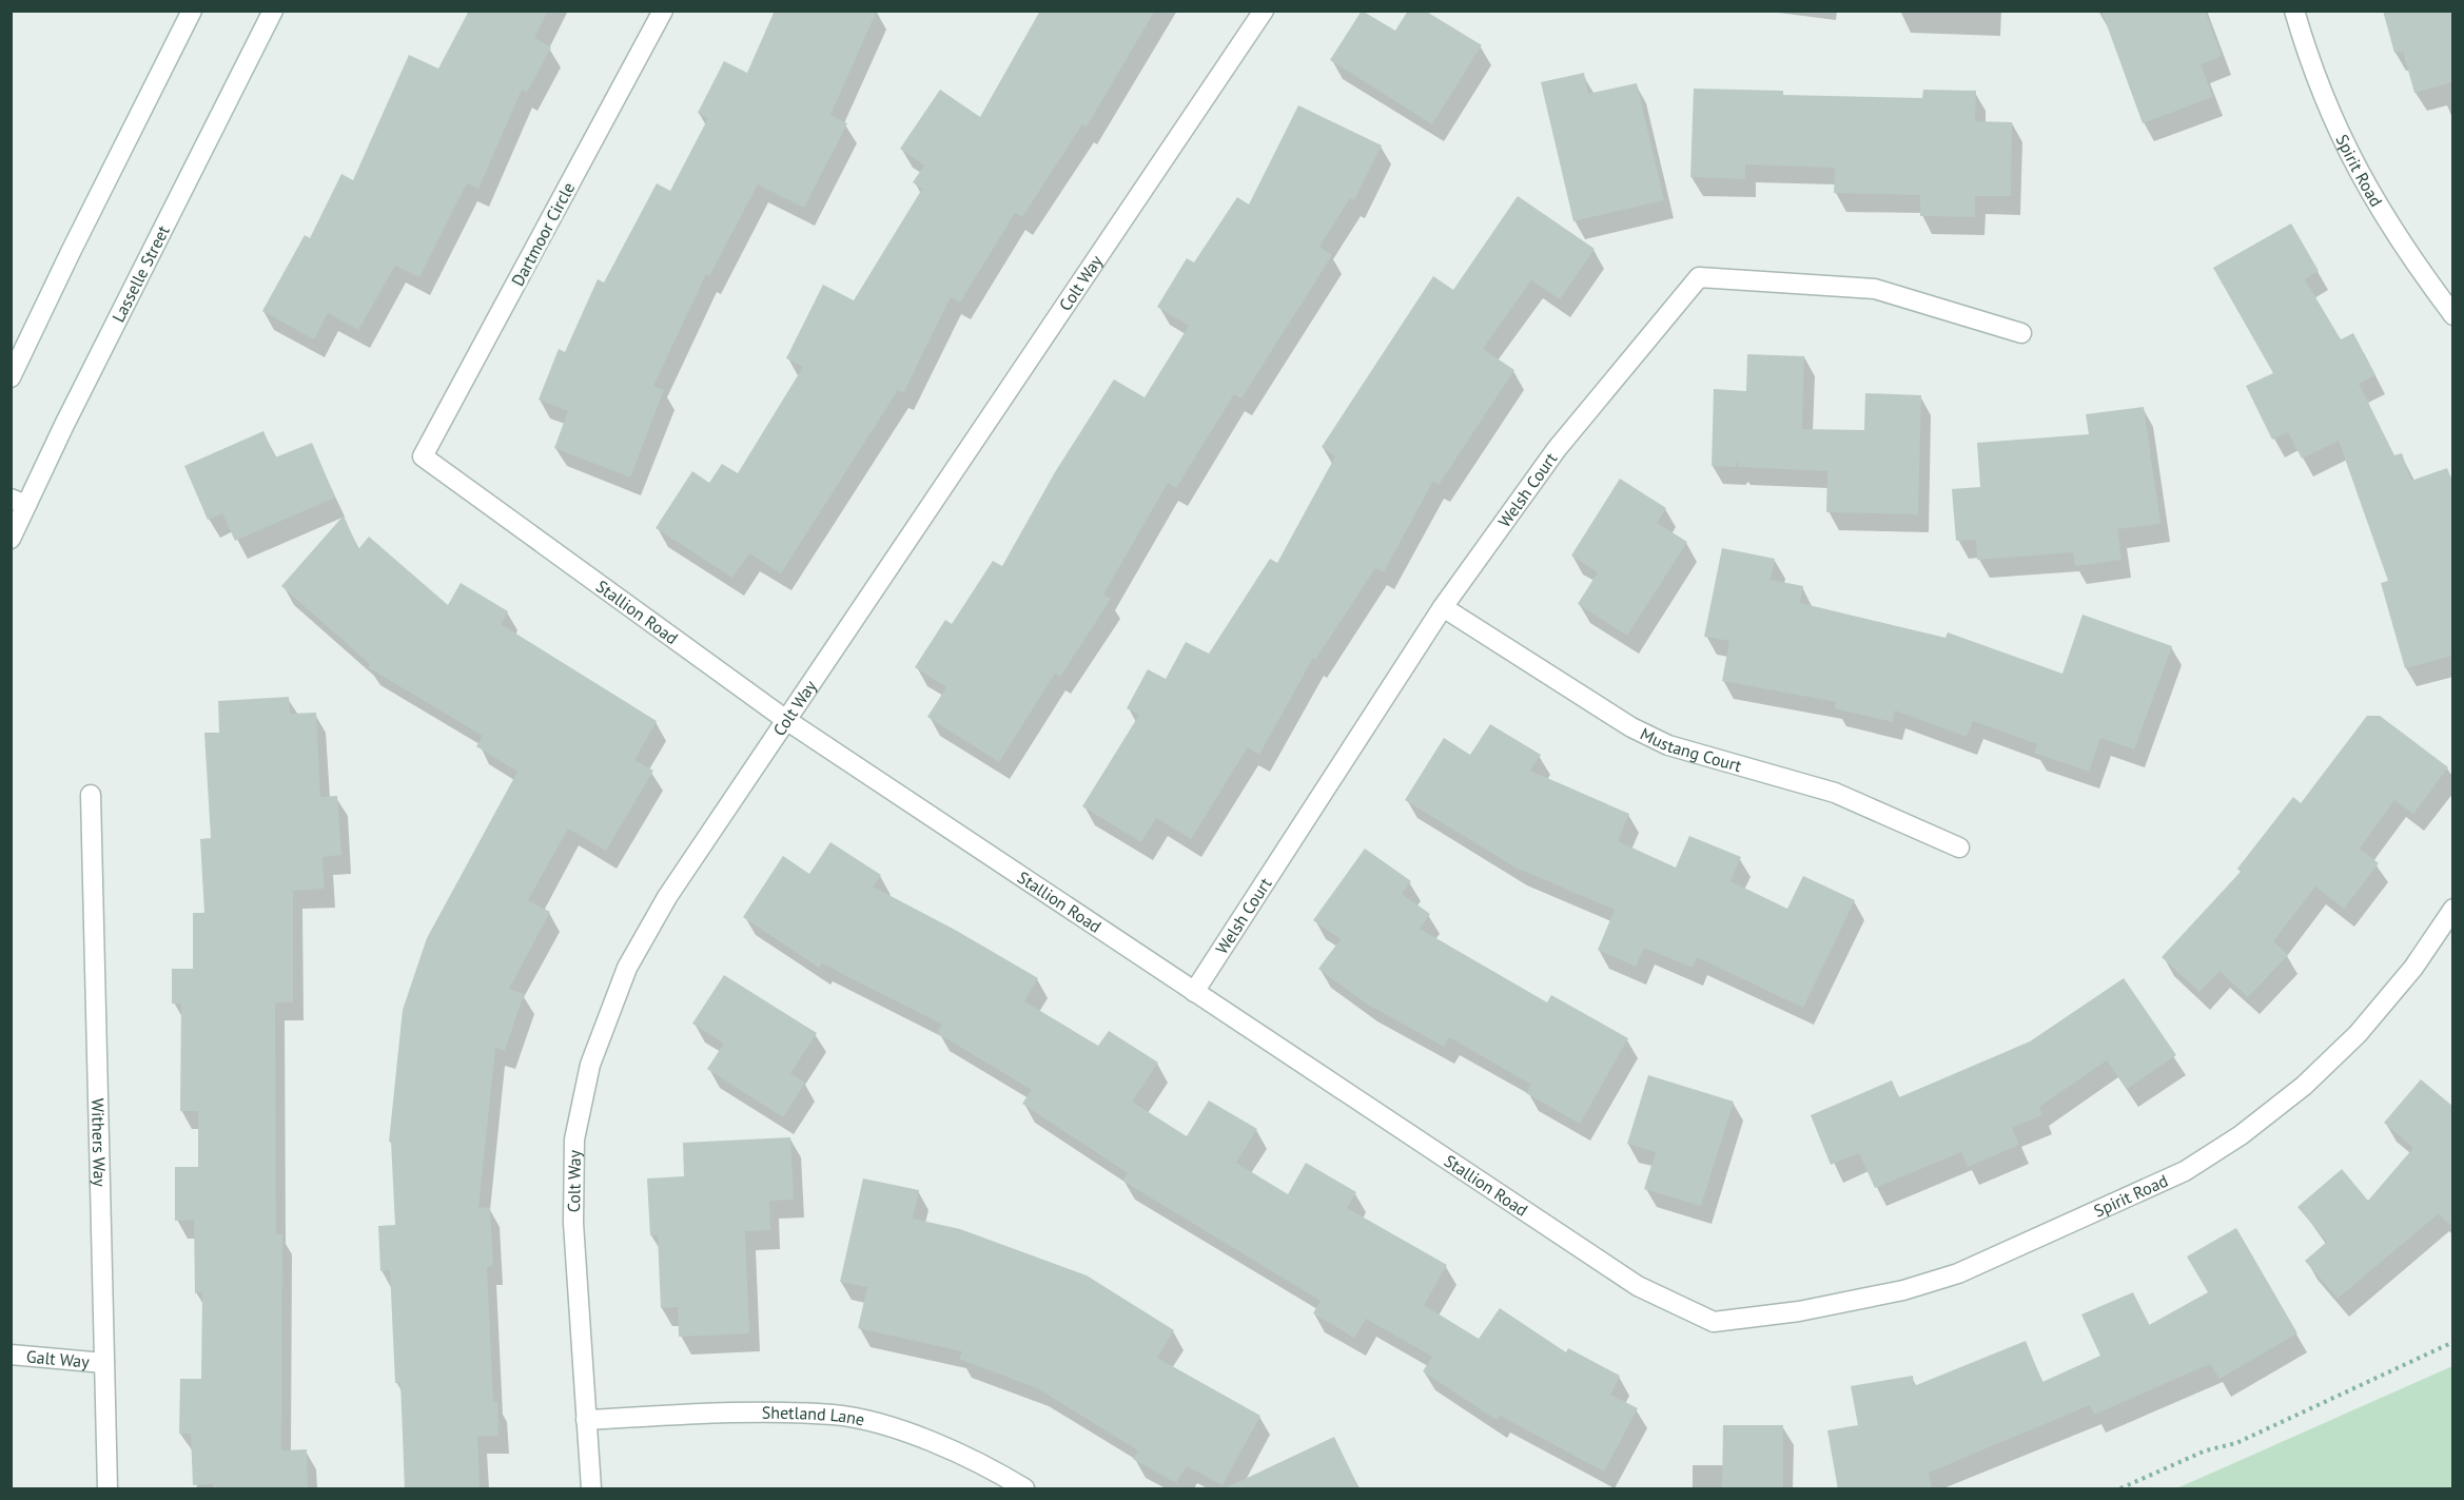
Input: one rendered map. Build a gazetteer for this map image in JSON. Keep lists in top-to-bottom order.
{
  "streets": {
    "street": [
      "Spirit Road",
      "Dartmoor Circle",
      "Lasselle Street",
      "Colt Way",
      "Welsh Court",
      "Stallion Road",
      "Mustang Court",
      "Withers Way",
      "Galt Way",
      "Shetland Lane"
    ]
  },
  "crossings": [
    ["Spirit Road", "Stallion Road"],
    ["Dartmoor Circle", "Stallion Road"],
    ["Colt Way", "Stallion Road"],
    ["Colt Way", "Shetland Lane"],
    ["Welsh Court", "Stallion Road"],
    ["Welsh Court", "Mustang Court"],
    ["Withers Way", "Galt Way"]
  ]
}
